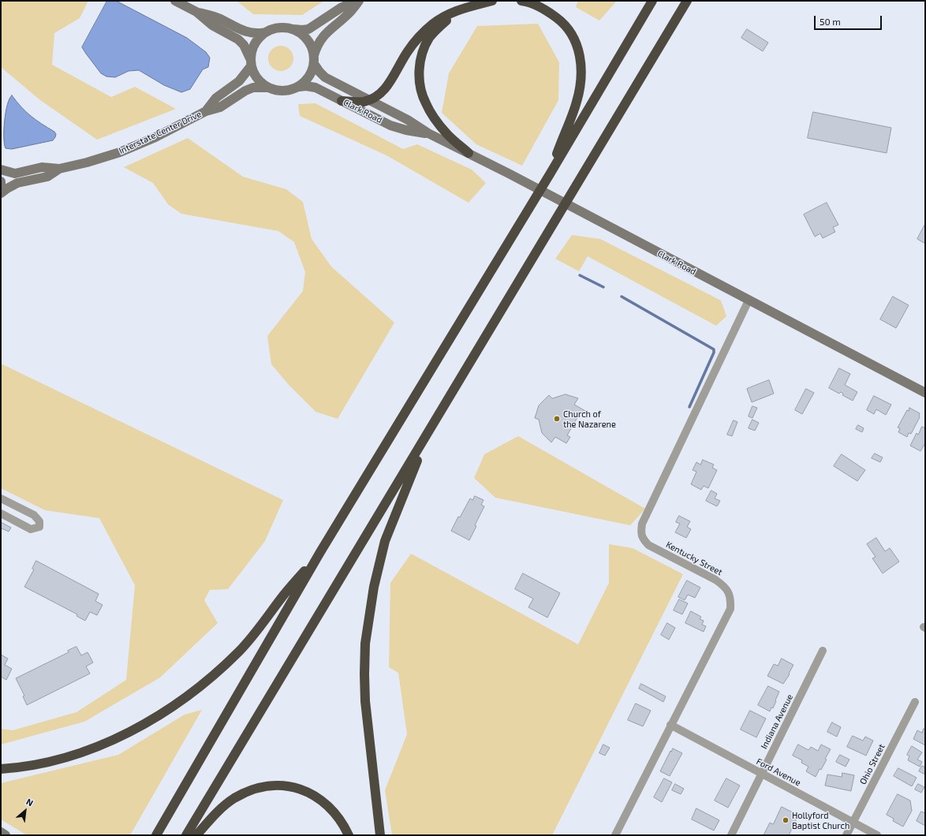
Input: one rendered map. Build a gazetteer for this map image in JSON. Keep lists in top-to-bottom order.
{
  "streets": {
    "street": [
      "Clark Road",
      "Interstate Center Drive",
      "Kentucky Street",
      "Indiana Avenue",
      "Ohio Street",
      "Ford Avenue"
    ]
  },
  "crossings": [
    ["Clark Road", "Interstate Center Drive"],
    ["Clark Road", "Kentucky Street"],
    ["Kentucky Street", "Ford Avenue"],
    ["Indiana Avenue", "Ford Avenue"],
    ["Ohio Street", "Ford Avenue"]
  ],
  "places": ["Church of the Nazarene", "Hollyford Baptist Church"],
  "scale_bar": "50 m",
  "north": "top right"
}
